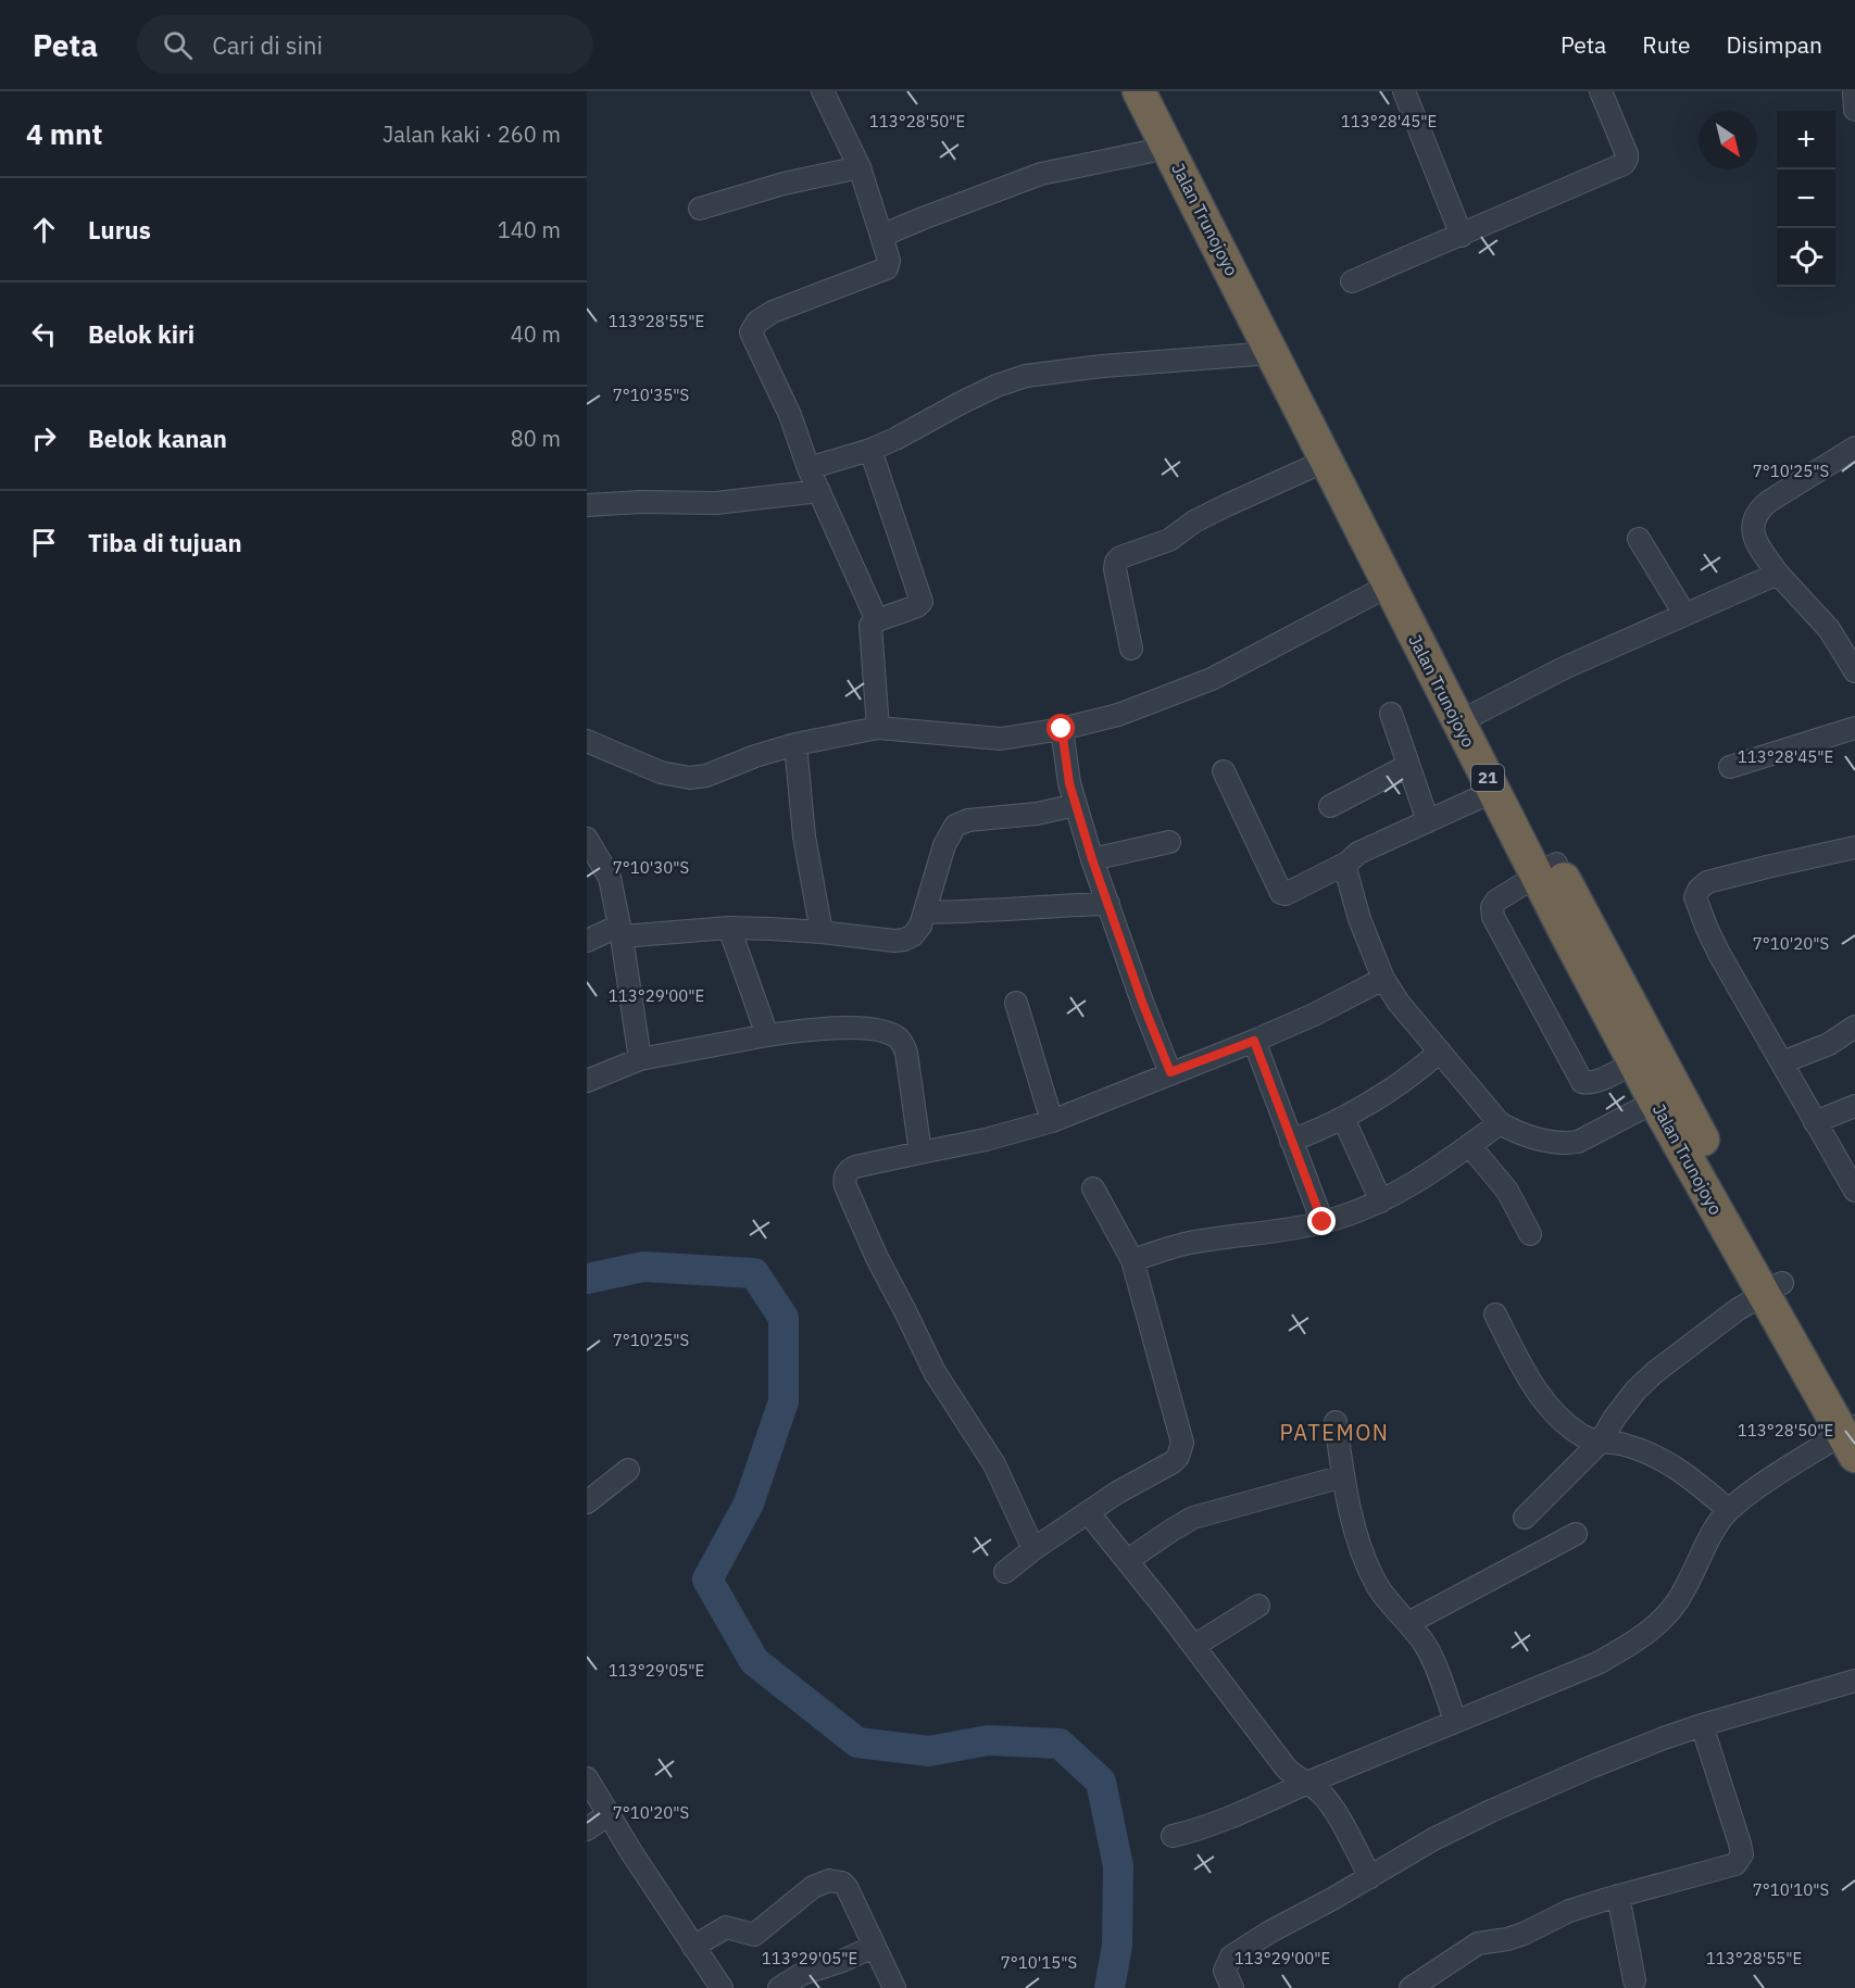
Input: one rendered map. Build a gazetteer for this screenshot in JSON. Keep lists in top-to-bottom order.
{
  "streets": {
    "highway": ["Jalan Trunojoyo", "21"]
  },
  "districts": ["PATEMON"],
  "north": "bottom right",
  "page": {
    "header": "Peta",
    "search": "Cari di sini",
    "nav": ["Peta", "Rute", "Disimpan"],
    "heading": ["4 mnt", "Jalan kaki · 260 m"],
    "map_buttons": ["+", "−"],
    "list": [
      ["Lurus", "140 m"],
      ["Belok kiri", "40 m"],
      ["Belok kanan", "80 m"],
      "Tiba di tujuan"
    ]
  },
  "coordinates": [
    "113°28'50\"E",
    "113°28'45\"E",
    "113°28'55\"E",
    "7°10'35\"S",
    "7°10'25\"S",
    "7°10'30\"S",
    "7°10'20\"S",
    "113°29'00\"E",
    "113°29'05\"E",
    "7°10'10\"S",
    "7°10'15\"S"
  ]
}
